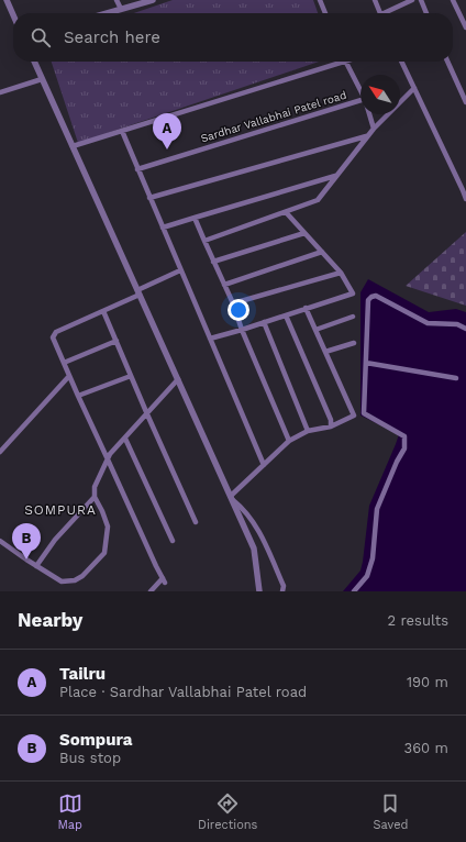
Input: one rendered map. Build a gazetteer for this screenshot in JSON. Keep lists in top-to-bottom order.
{
  "streets": {
    "street": ["Sardhar Vallabhai Patel road"]
  },
  "districts": ["SOMPURA"],
  "north": "top left",
  "page": {
    "search": "Search here",
    "pins": ["A", "B"],
    "heading": ["Nearby", "2 results"],
    "list": [
      {
        "mark": "A",
        "name": "Tailru",
        "note": "Place · Sardhar Vallabhai Patel road",
        "value": "190 m"
      },
      {
        "mark": "B",
        "name": "Sompura",
        "note": "Bus stop",
        "value": "360 m"
      }
    ],
    "nav": ["Map", "Directions", "Saved"]
  }
}
